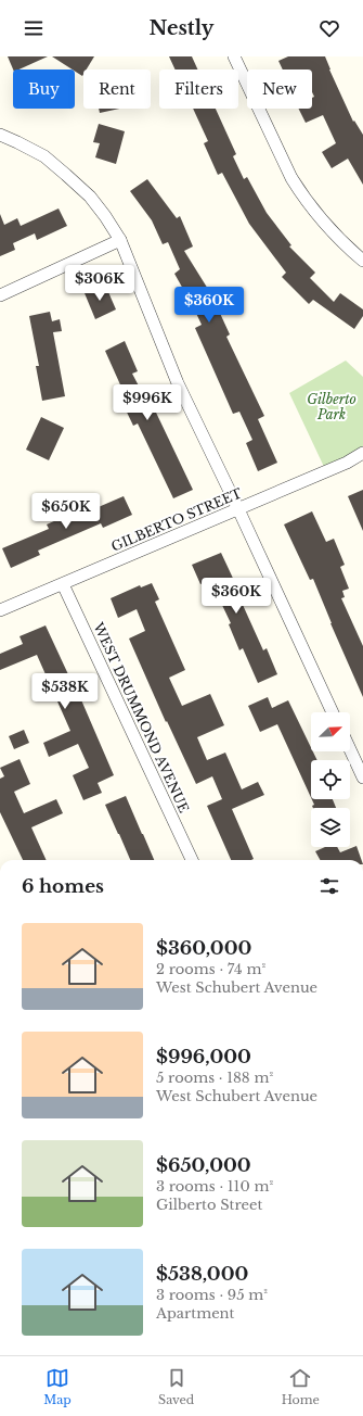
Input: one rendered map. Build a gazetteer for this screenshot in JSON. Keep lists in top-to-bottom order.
{
  "streets": {
    "street": ["GILBERTO STREET", "WEST DRUMMOND AVENUE"]
  },
  "crossings": [
    ["GILBERTO STREET", "WEST DRUMMOND AVENUE"]
  ],
  "parks": ["Gilberto Park"],
  "north": "top right",
  "page": {
    "header": "Nestly",
    "chip": [
      "Buy",
      "Rent",
      "Filters",
      "New"
    ],
    "price": [
      "$306K",
      "$360K",
      "$996K",
      "$650K",
      "$360K",
      "$538K"
    ],
    "heading": "6 homes",
    "list": [
      {
        "name": "$360,000",
        "note": "2 rooms · 74 m² · West Schubert Avenue"
      },
      {
        "name": "$996,000",
        "note": "5 rooms · 188 m² · West Schubert Avenue"
      },
      {
        "name": "$650,000",
        "note": "3 rooms · 110 m² · Gilberto Street"
      },
      {
        "name": "$538,000",
        "note": "3 rooms · 95 m² · Apartment"
      }
    ],
    "tabs": ["Map", "Saved", "Home"]
  }
}
